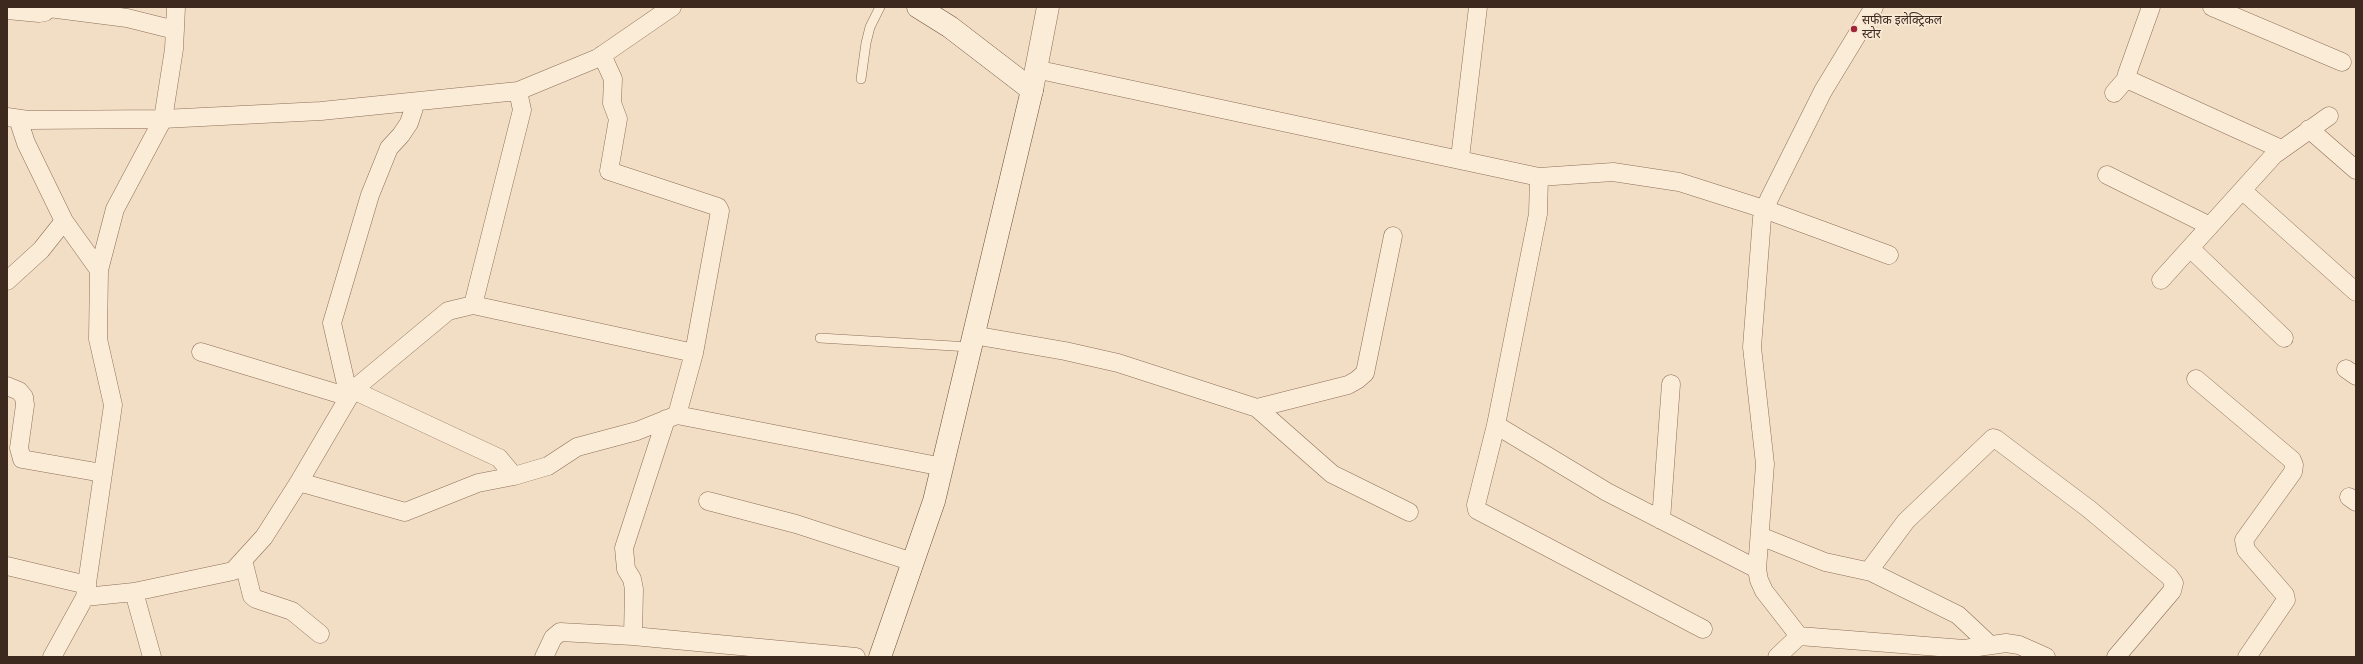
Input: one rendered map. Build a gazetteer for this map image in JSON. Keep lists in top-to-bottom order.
{
  "places": ["सफीक इलेक्ट्रिकल स्टोर"]
}
